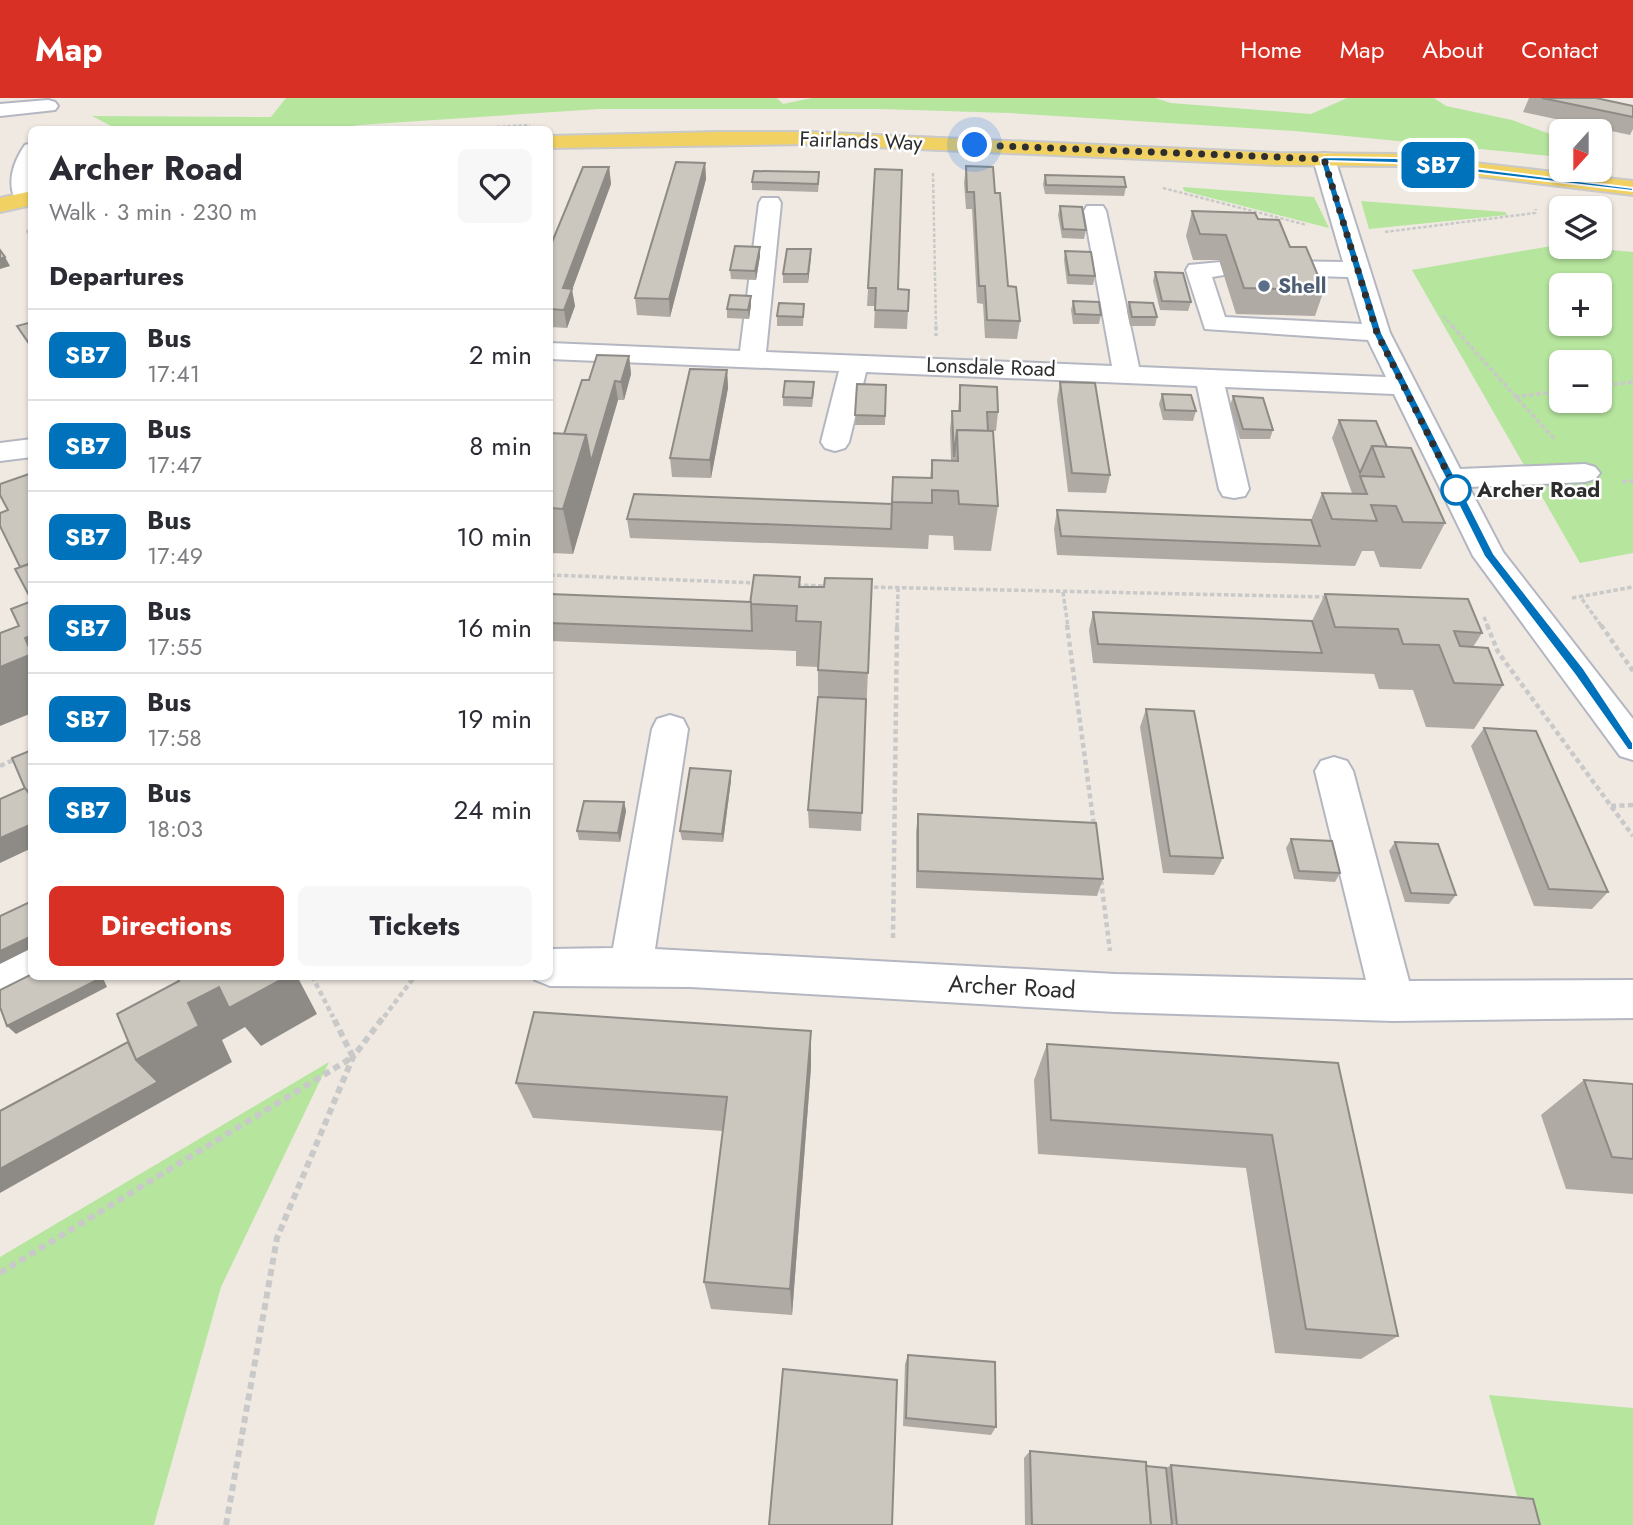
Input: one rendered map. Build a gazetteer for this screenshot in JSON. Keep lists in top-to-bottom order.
{
  "streets": {
    "main road": ["Fairlands Way"],
    "street": ["Lonsdale Road", "Archer Road"]
  },
  "places": ["Shell", "Archer Road"],
  "lines": ["bus line SB7"],
  "north": "bottom",
  "page": {
    "header": "Map",
    "nav": [
      "Home",
      "Map",
      "About",
      "Contact"
    ],
    "on_map": "SB7",
    "map_buttons": ["+", "−"],
    "heading": [
      ["Archer Road", "Walk · 3 min · 230 m"],
      "Departures"
    ],
    "list": [
      {
        "mark": "SB7",
        "name": "Bus",
        "note": "17:41",
        "value": "2 min"
      },
      {
        "mark": "SB7",
        "name": "Bus",
        "note": "17:47",
        "value": "8 min"
      },
      {
        "mark": "SB7",
        "name": "Bus",
        "note": "17:49",
        "value": "10 min"
      },
      {
        "mark": "SB7",
        "name": "Bus",
        "note": "17:55",
        "value": "16 min"
      },
      {
        "mark": "SB7",
        "name": "Bus",
        "note": "17:58",
        "value": "19 min"
      },
      {
        "mark": "SB7",
        "name": "Bus",
        "note": "18:03",
        "value": "24 min"
      }
    ],
    "buttons": ["Directions", "Tickets"]
  }
}
